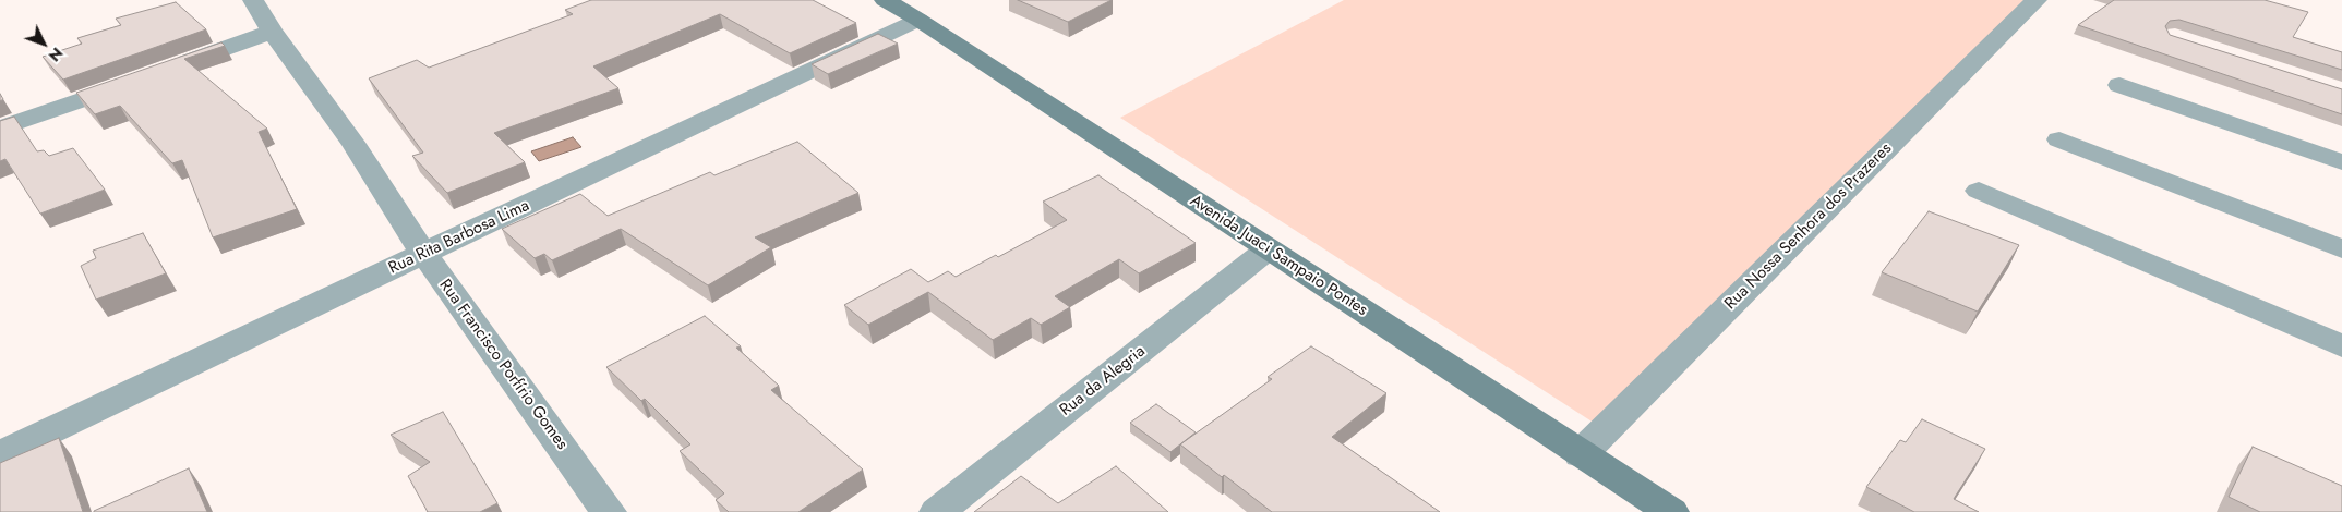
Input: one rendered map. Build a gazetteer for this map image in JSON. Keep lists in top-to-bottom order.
{
  "streets": {
    "main road": ["Avenida Juaci Sampaio Pontes"],
    "street": [
      "Rua Nossa Senhora dos Prazeres",
      "Rua Rita Barbosa Lima",
      "Rua Francisco Porfírio Gomes",
      "Rua da Alegria"
    ]
  },
  "crossings": [
    ["Rua Nossa Senhora dos Prazeres", "Avenida Juaci Sampaio Pontes"],
    ["Rua Rita Barbosa Lima", "Avenida Juaci Sampaio Pontes"],
    ["Rua Rita Barbosa Lima", "Rua Francisco Porfírio Gomes"],
    ["Avenida Juaci Sampaio Pontes", "Rua da Alegria"]
  ],
  "north": "bottom right"
}
